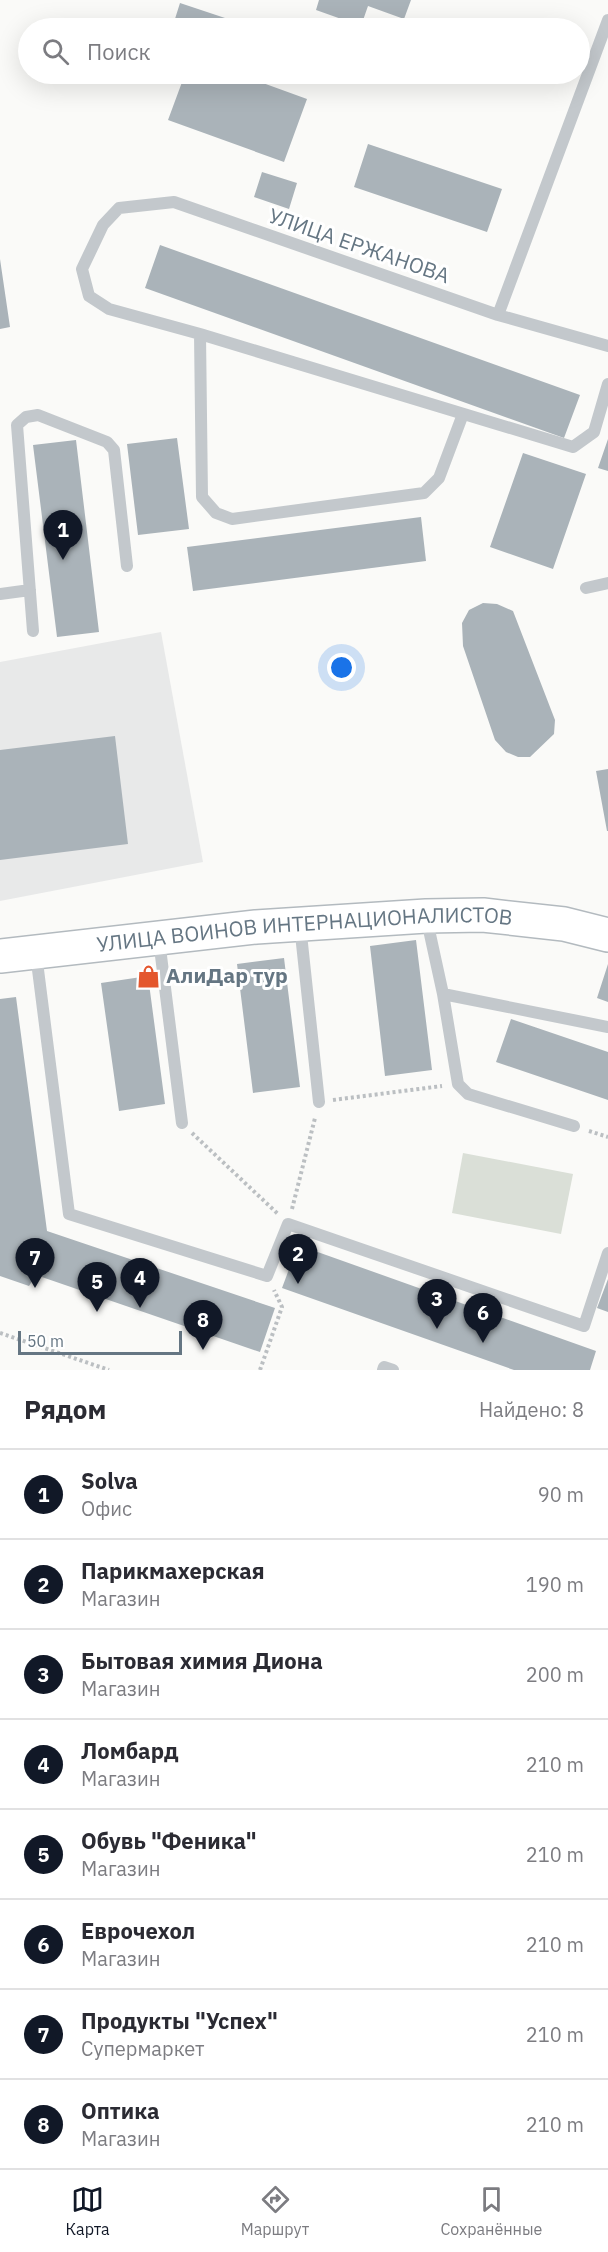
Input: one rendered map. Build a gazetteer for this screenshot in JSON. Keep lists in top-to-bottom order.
{
  "streets": {
    "main road": ["УЛИЦА ВОИНОВ ИНТЕРНАЦИОНАЛИСТОВ"],
    "lane": ["УЛИЦА ЕРЖАНОВА"]
  },
  "places": {
    "shop": ["АлиДар тур"]
  },
  "scale_bar": "50 m",
  "page": {
    "search": "Поиск",
    "pins": [
      "1",
      "2",
      "7",
      "4",
      "5",
      "3",
      "6",
      "8"
    ],
    "scale": "50 m",
    "heading": ["Рядом", "Найдено: 8"],
    "list": [
      {
        "mark": "1",
        "name": "Solva",
        "note": "Офис",
        "value": "90 m"
      },
      {
        "mark": "2",
        "name": "Парикмахерская",
        "note": "Магазин",
        "value": "190 m"
      },
      {
        "mark": "3",
        "name": "Бытовая химия Диона",
        "note": "Магазин",
        "value": "200 m"
      },
      {
        "mark": "4",
        "name": "Ломбард",
        "note": "Магазин",
        "value": "210 m"
      },
      {
        "mark": "5",
        "name": "Обувь \"Феника\"",
        "note": "Магазин",
        "value": "210 m"
      },
      {
        "mark": "6",
        "name": "Еврочехол",
        "note": "Магазин",
        "value": "210 m"
      },
      {
        "mark": "7",
        "name": "Продукты \"Успех\"",
        "note": "Супермаркет",
        "value": "210 m"
      },
      {
        "mark": "8",
        "name": "Оптика",
        "note": "Магазин",
        "value": "210 m"
      }
    ],
    "nav": ["Карта", "Маршрут", "Сохранённые"]
  }
}
